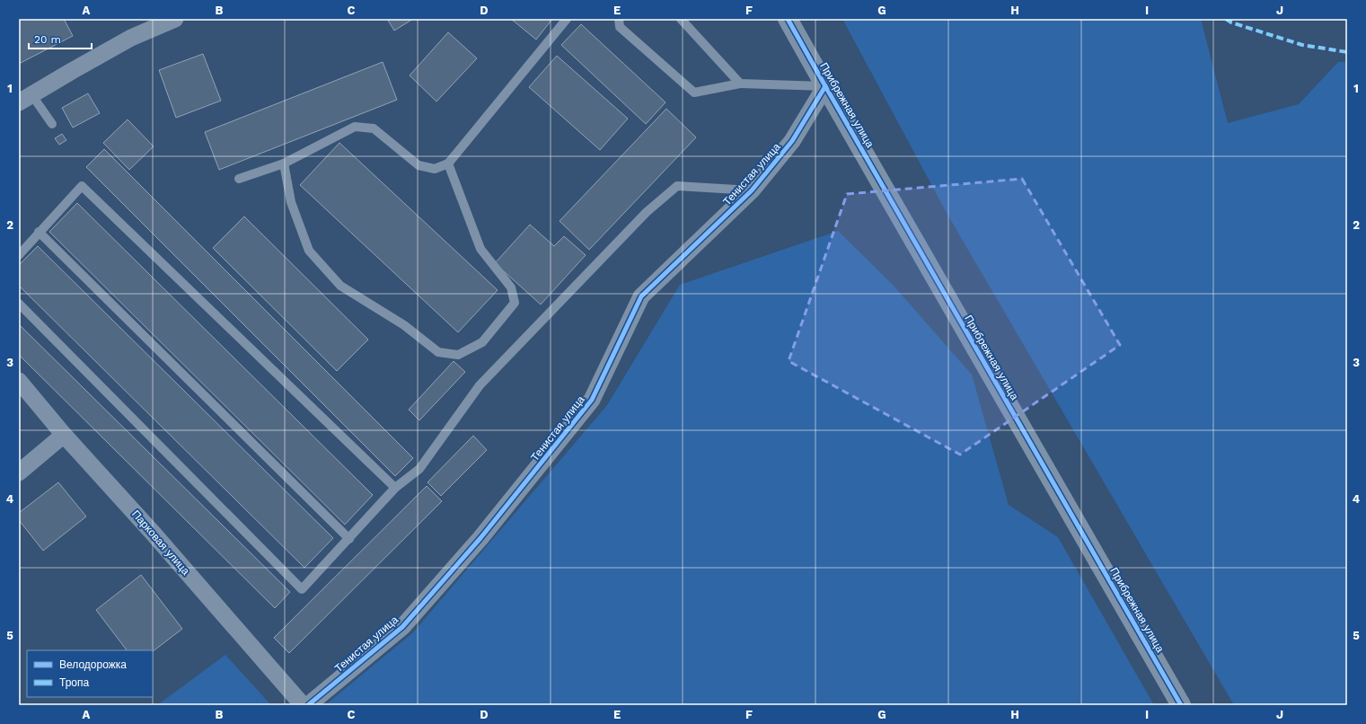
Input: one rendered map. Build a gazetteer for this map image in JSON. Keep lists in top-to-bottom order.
{
  "streets": {
    "street": ["Прибрежная улица", "Тенистая улица", "Парковая улица"]
  },
  "crossings": [
    ["Прибрежная улица", "Тенистая улица"]
  ],
  "legend": ["Велодорожка", "Тропа"],
  "scale_bar": "20 m",
  "grid": {
    "columns": [
      "A",
      "B",
      "C",
      "D",
      "E",
      "F",
      "G",
      "H",
      "I",
      "J"
    ],
    "rows": [
      "1",
      "2",
      "3",
      "4",
      "5"
    ]
  }
}
